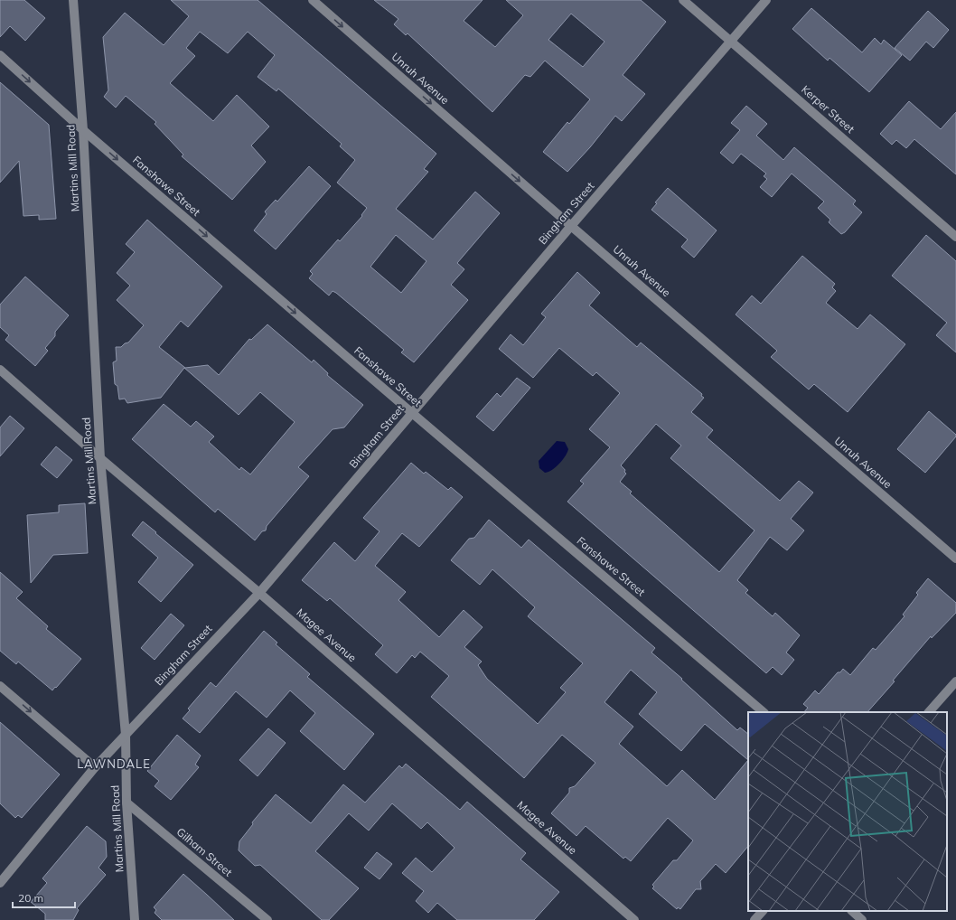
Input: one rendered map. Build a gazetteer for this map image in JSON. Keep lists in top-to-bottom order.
{
  "streets": {
    "street": [
      "Unruh Avenue",
      "Kerper Street",
      "Martins Mill Road",
      "Fanshawe Street",
      "Bingham Street",
      "Magee Avenue",
      "Gilham Street"
    ]
  },
  "crossings": [
    ["Unruh Avenue", "Bingham Street"],
    ["Kerper Street", "Bingham Street"],
    ["Martins Mill Road", "Fanshawe Street"],
    ["Martins Mill Road", "Bingham Street"],
    ["Martins Mill Road", "Magee Avenue"],
    ["Martins Mill Road", "Gilham Street"],
    ["Fanshawe Street", "Bingham Street"],
    ["Bingham Street", "Magee Avenue"]
  ],
  "one_way": ["Unruh Avenue", "Fanshawe Street"],
  "districts": ["LAWNDALE"],
  "scale_bar": "20 m"
}
